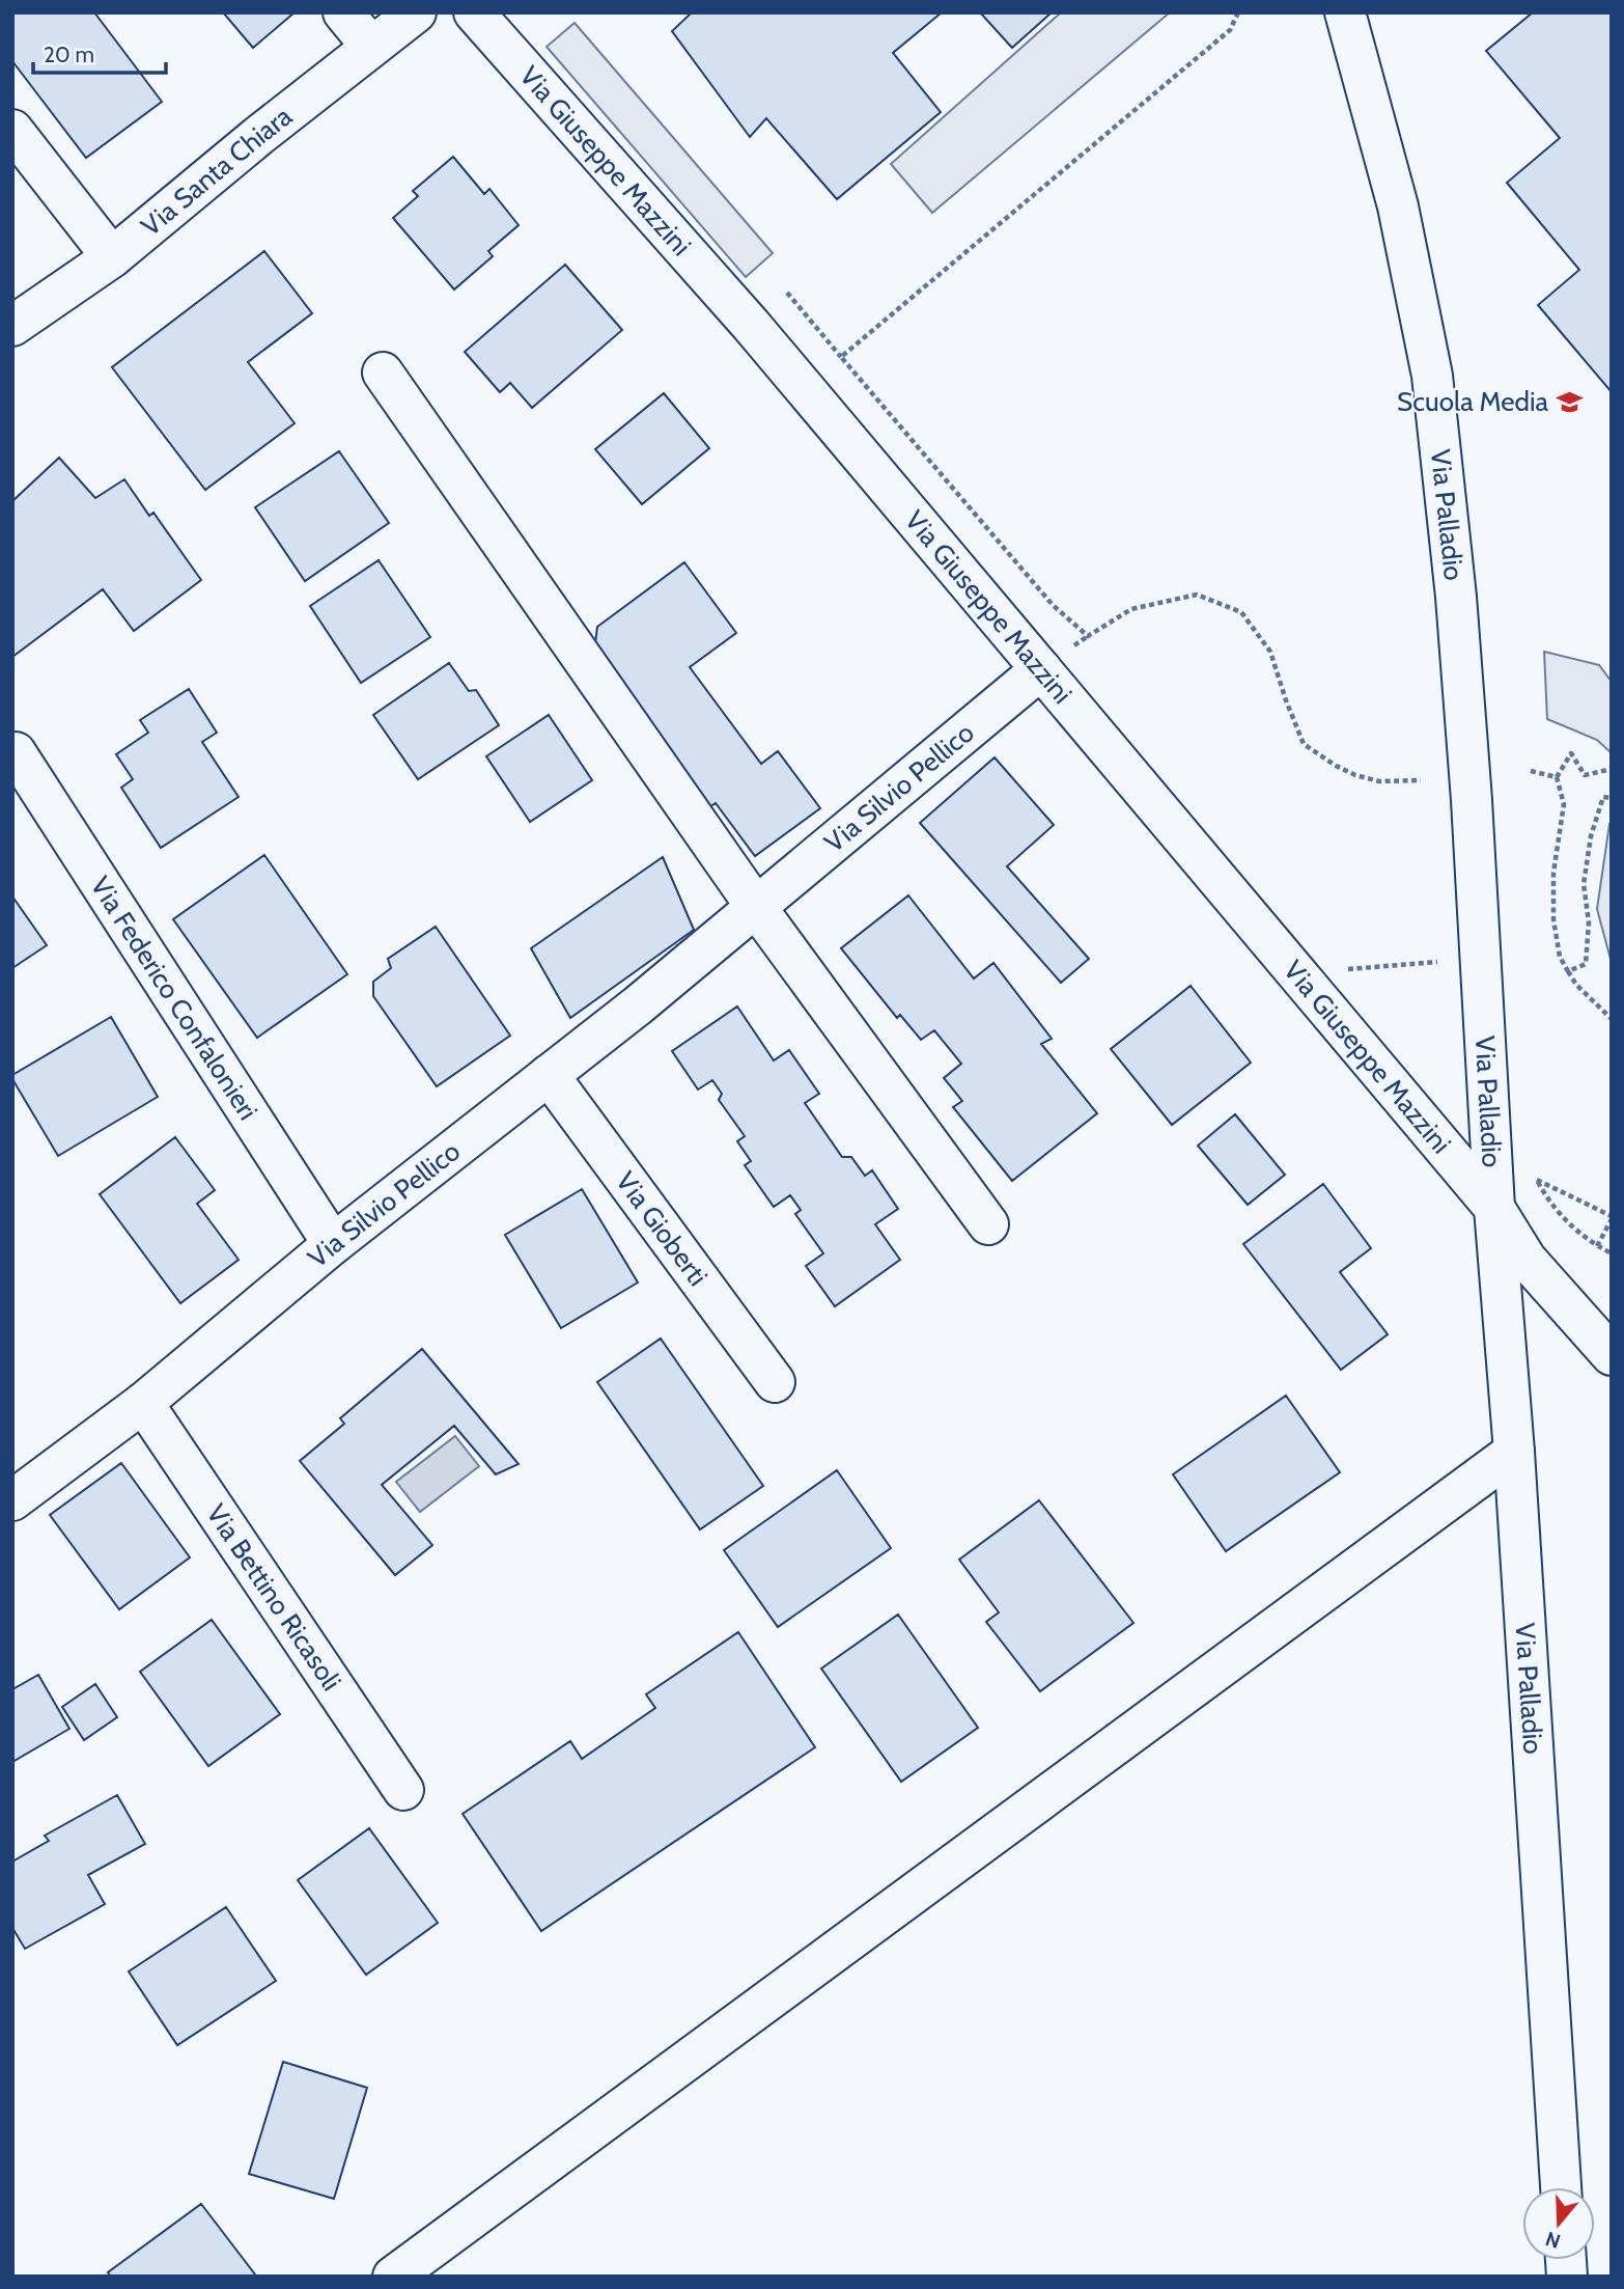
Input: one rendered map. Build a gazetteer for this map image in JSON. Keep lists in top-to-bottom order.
{
  "streets": {
    "street": [
      "Via Giuseppe Mazzini",
      "Via Santa Chiara",
      "Via Palladio",
      "Via Silvio Pellico",
      "Via Federico Confalonieri",
      "Via Gioberti",
      "Via Bettino Ricasoli"
    ]
  },
  "crossings": [
    ["Via Giuseppe Mazzini", "Via Palladio"],
    ["Via Giuseppe Mazzini", "Via Silvio Pellico"],
    ["Via Silvio Pellico", "Via Federico Confalonieri"],
    ["Via Silvio Pellico", "Via Gioberti"],
    ["Via Silvio Pellico", "Via Bettino Ricasoli"]
  ],
  "places": {
    "school or university": ["Scuola Media"]
  },
  "scale_bar": "20 m",
  "north": "bottom"
}
